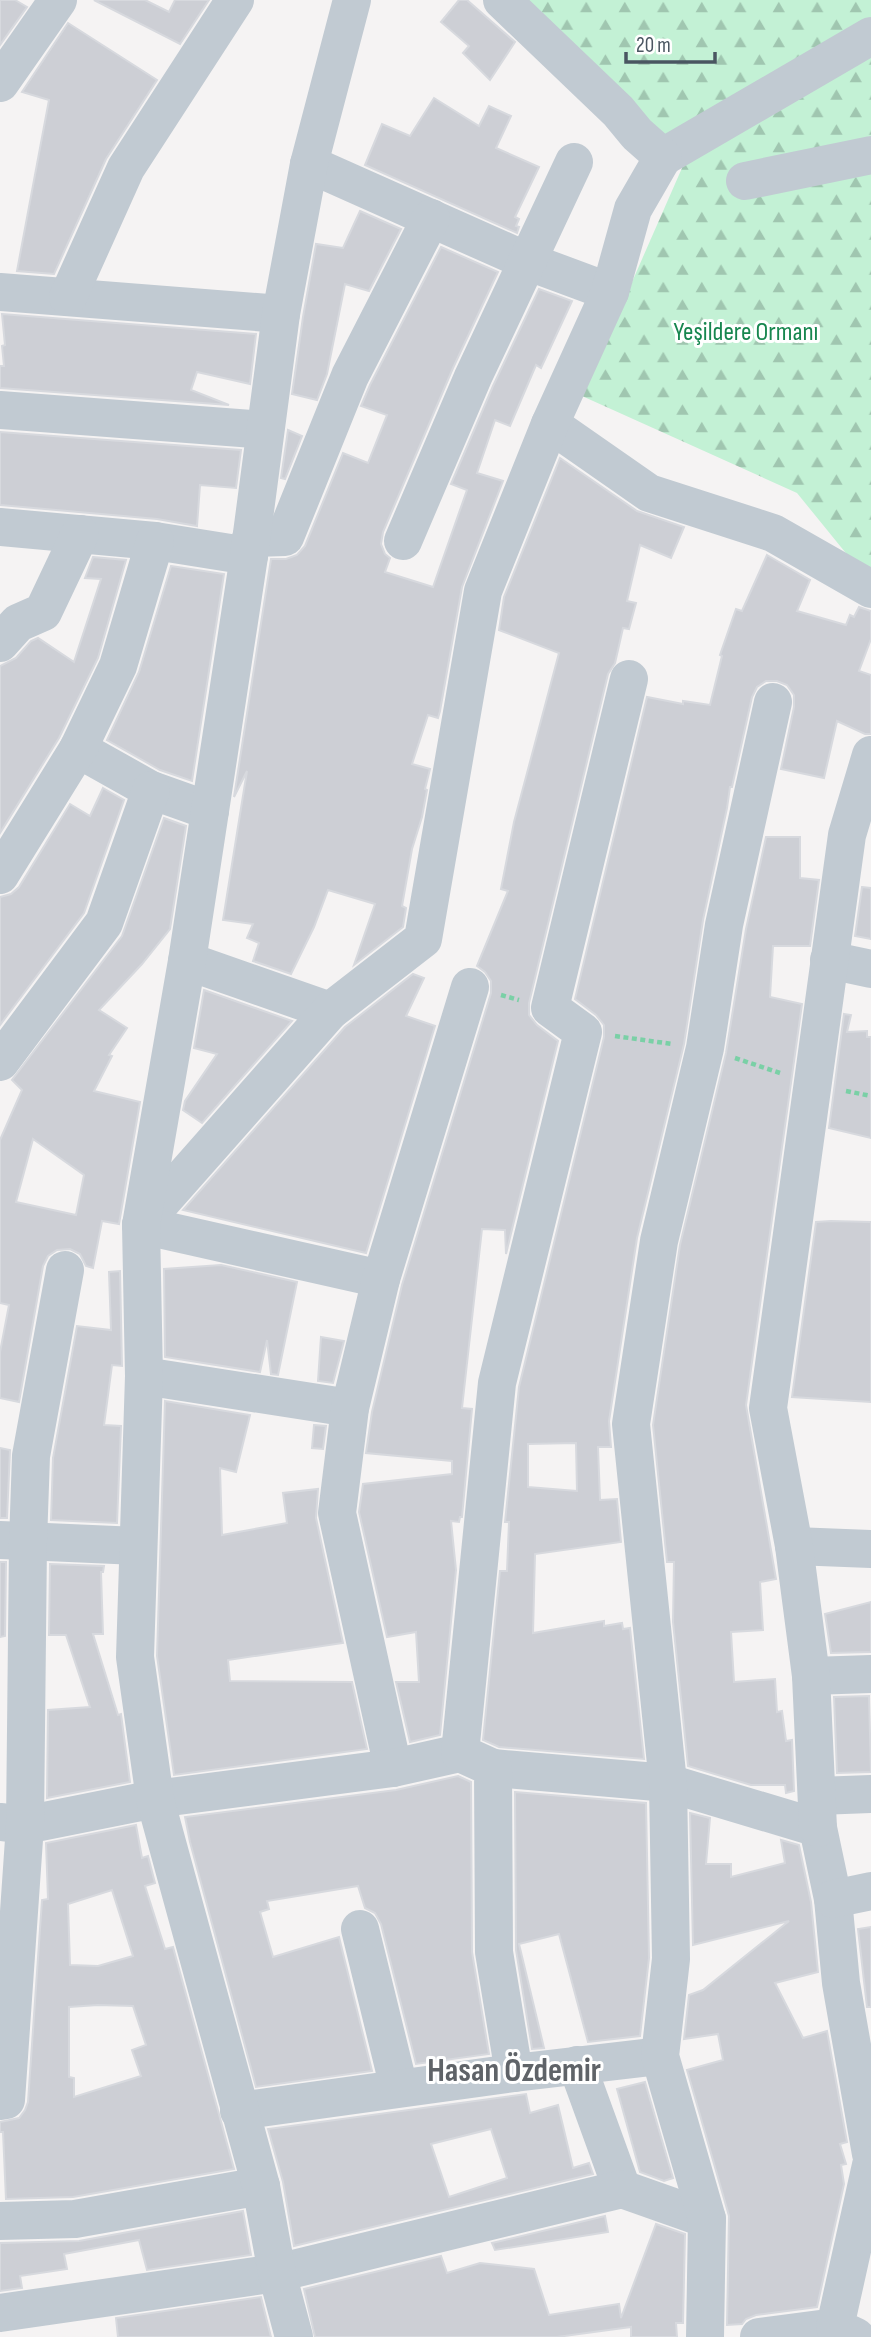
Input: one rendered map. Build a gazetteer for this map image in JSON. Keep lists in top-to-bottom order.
{
  "districts": ["Hasan Özdemir"],
  "parks": ["Yeşildere Ormanı"],
  "scale_bar": "20 m"
}
